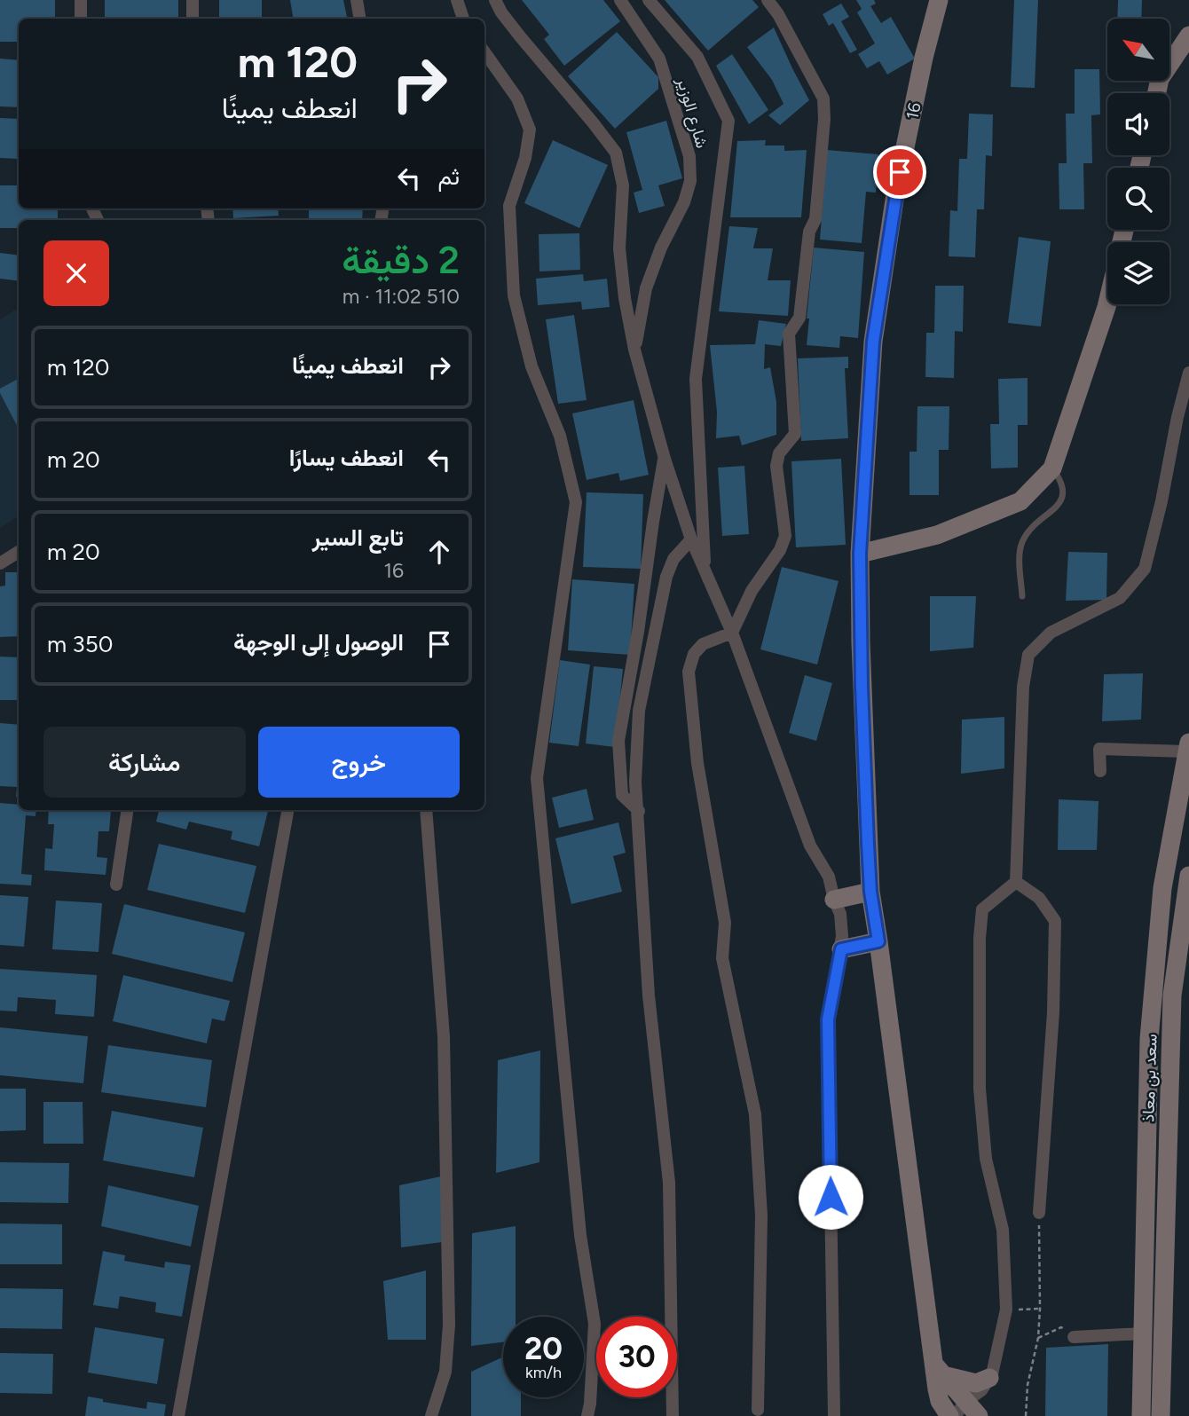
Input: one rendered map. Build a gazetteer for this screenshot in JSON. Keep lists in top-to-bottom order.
{
  "streets": {
    "street": ["16", "شارع الوزير", "سعد بن معاذ"]
  },
  "north": "top left",
  "page": {
    "turn": ["120 m", "انعطف يمينًا"],
    "then": "ثم",
    "heading": ["2 دقيقة", "510 m · 11:02"],
    "list": [
      {
        "name": "انعطف يمينًا",
        "value": "120 m"
      },
      {
        "name": "انعطف يسارًا",
        "value": "20 m"
      },
      {
        "name": "تابع السير",
        "note": "16",
        "value": "20 m"
      },
      {
        "name": "الوصول إلى الوجهة",
        "value": "350 m"
      }
    ],
    "buttons": ["خروج", "مشاركة"],
    "speed": "20 km/h",
    "limit": "30"
  }
}
